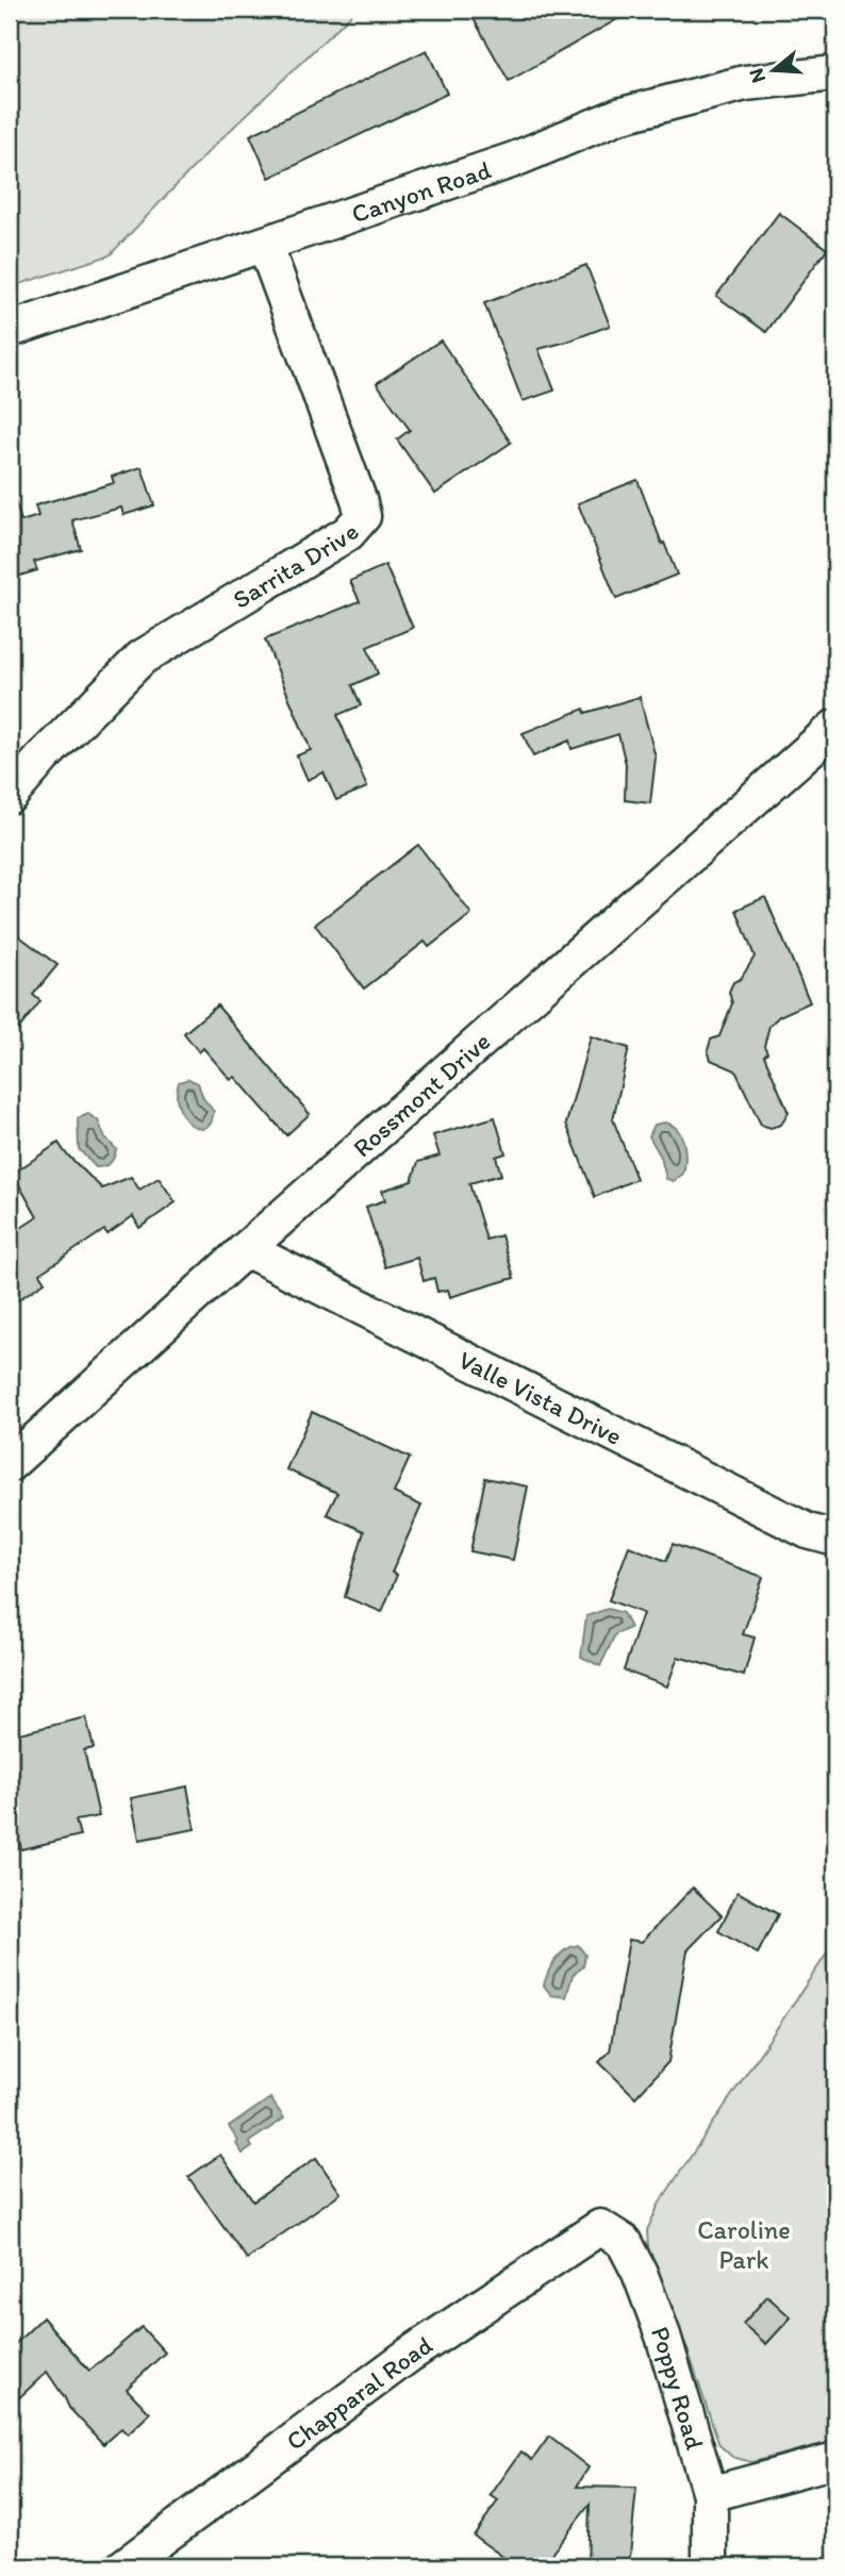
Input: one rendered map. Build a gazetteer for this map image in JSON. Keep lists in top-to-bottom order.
{
  "streets": {
    "street": [
      "Canyon Road",
      "Sarrita Drive",
      "Rossmont Drive",
      "Valle Vista Drive",
      "Poppy Road",
      "Chapparal Road"
    ]
  },
  "crossings": [
    ["Canyon Road", "Sarrita Drive"],
    ["Rossmont Drive", "Valle Vista Drive"],
    ["Poppy Road", "Chapparal Road"]
  ],
  "parks": ["Caroline Park"],
  "north": "left"
}
